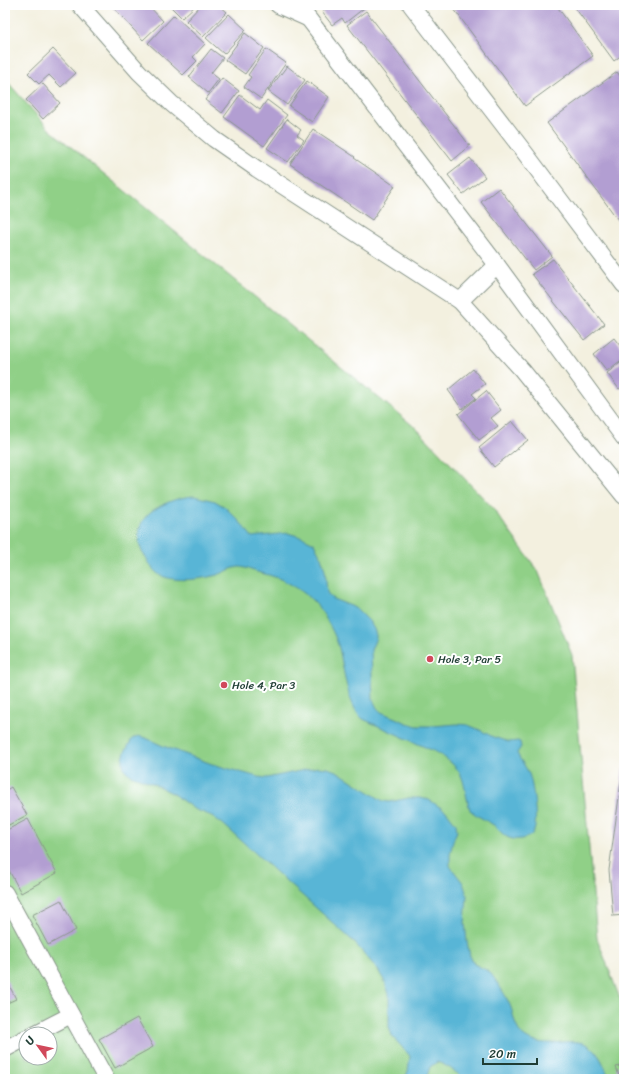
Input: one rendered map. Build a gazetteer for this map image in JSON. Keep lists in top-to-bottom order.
{
  "places": ["Hole 3, Par 5", "Hole 4, Par 3"],
  "scale_bar": "20 m",
  "north": "top left"
}
